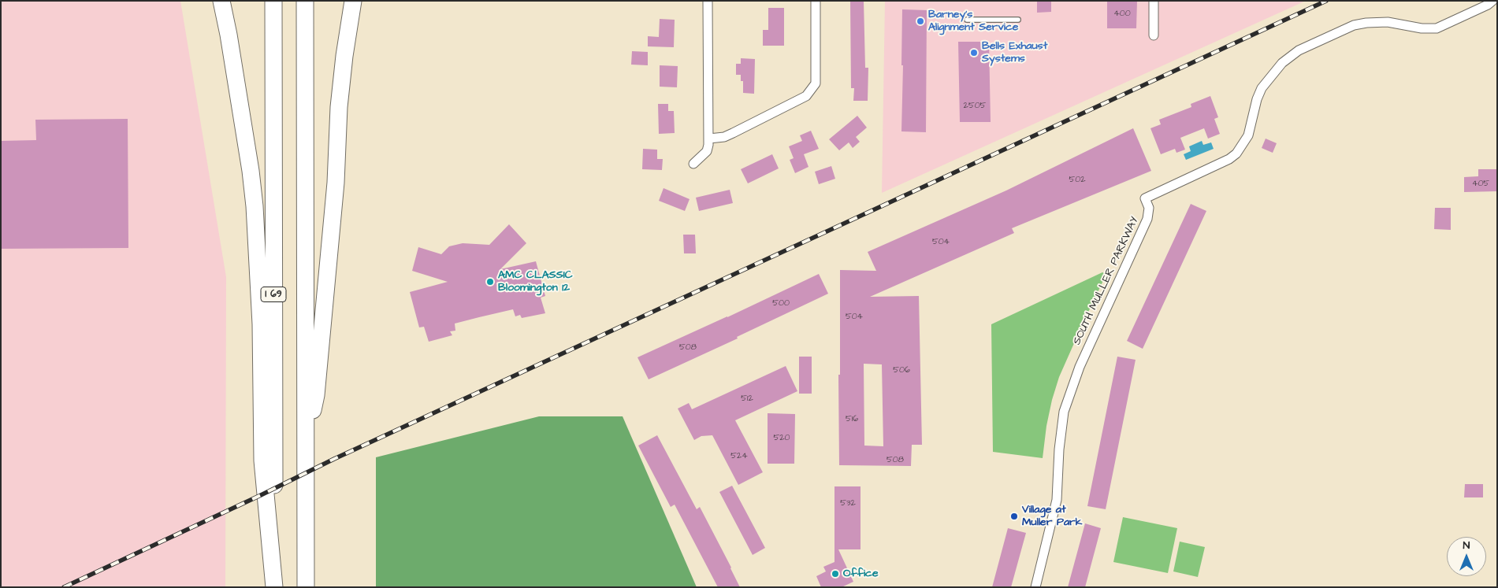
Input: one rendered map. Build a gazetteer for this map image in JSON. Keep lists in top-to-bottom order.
{
  "streets": {
    "highway": ["I 69"],
    "street": ["SOUTH MULLER PARKWAY"]
  },
  "places": [
    "Barney's Alignment Service",
    "Bells Exhaust Systems",
    "AMC CLASSIC Bloomington 12",
    "Village at Muller Park",
    "Office"
  ],
  "house_numbers": [
    "400",
    "2505",
    "502",
    "405",
    "504",
    "500",
    "504",
    "508",
    "506",
    "512",
    "516",
    "520",
    "524",
    "508",
    "532"
  ],
  "north": "top"
}
